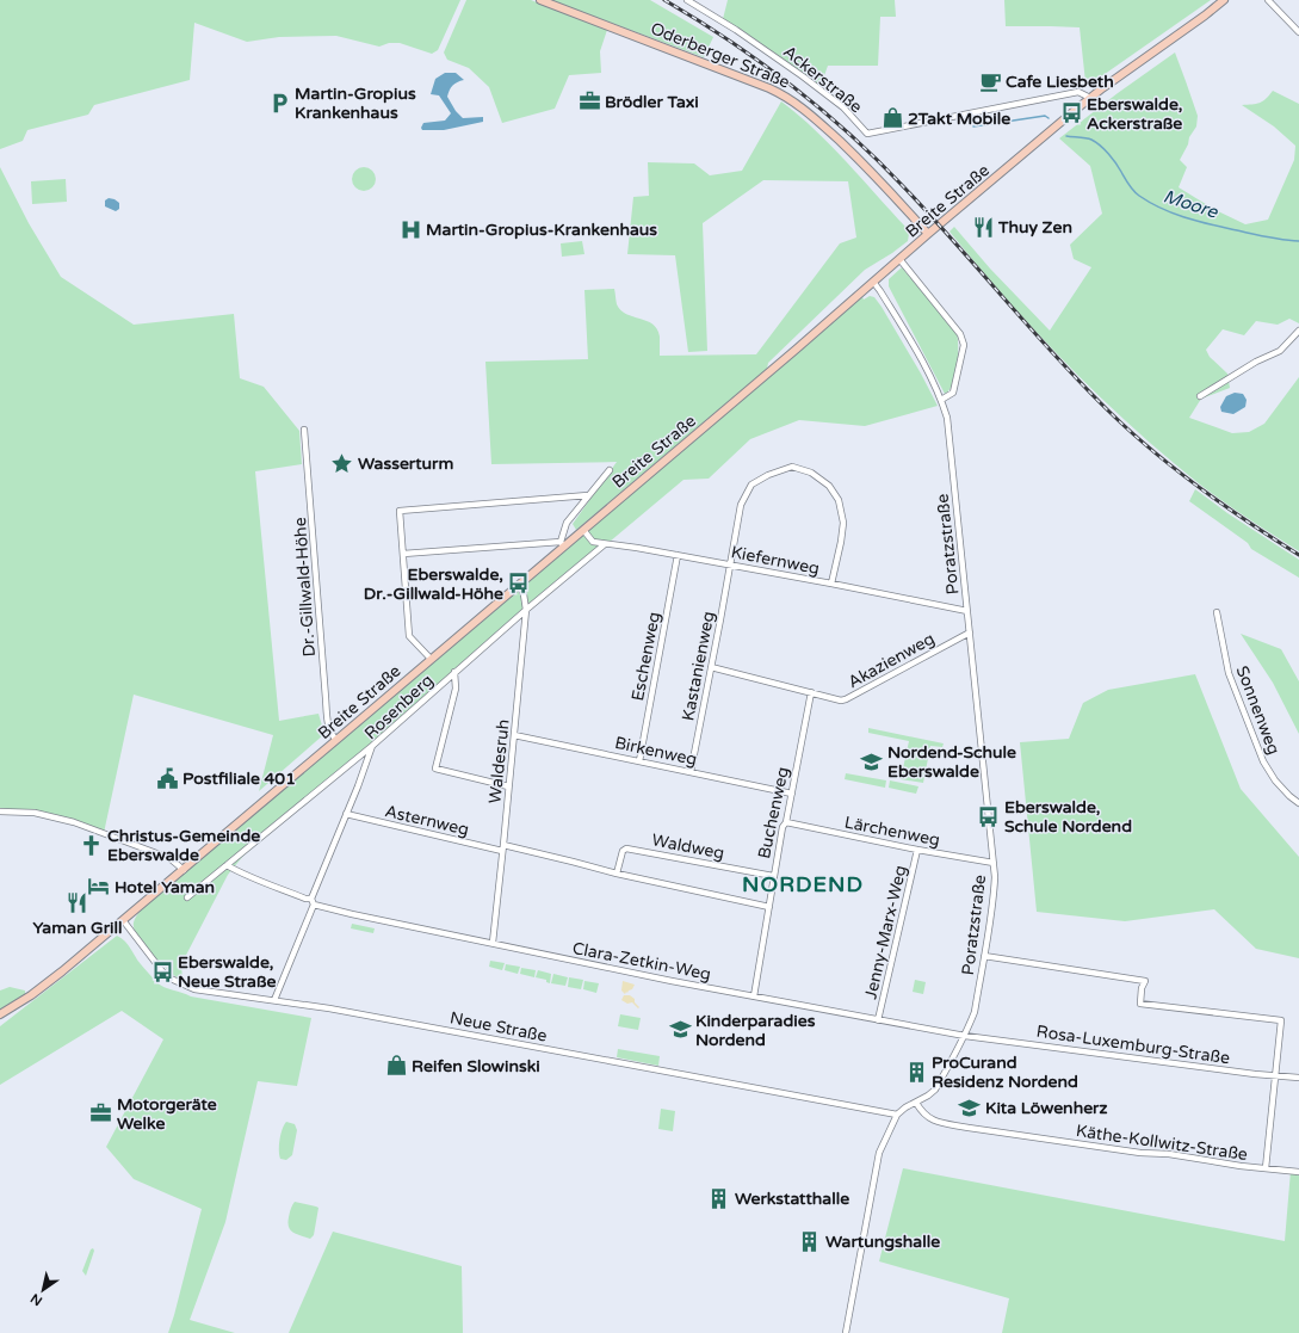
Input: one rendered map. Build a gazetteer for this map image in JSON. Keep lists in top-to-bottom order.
{
  "streets": {
    "main road": ["Oderberger Straße", "Breite Straße"],
    "street": [
      "Ackerstraße",
      "Poratzstraße",
      "Kiefernweg",
      "Dr.-Gillwald-Höhe",
      "Eschenweg",
      "Akazienweg",
      "Kastanienweg",
      "Rosenberg",
      "Sonnenweg",
      "Birkenweg",
      "Waldesruh",
      "Buchenweg",
      "Asternweg",
      "Lärchenweg",
      "Waldweg",
      "Jenny-Marx-Weg",
      "Clara-Zetkin-Weg",
      "Neue Straße",
      "Rosa-Luxemburg-Straße",
      "Käthe-Kollwitz-Straße"
    ]
  },
  "crossings": [
    ["Oderberger Straße", "Breite Straße"],
    ["Ackerstraße", "Breite Straße"],
    ["Breite Straße", "Poratzstraße"],
    ["Breite Straße", "Kiefernweg"],
    ["Breite Straße", "Dr.-Gillwald-Höhe"],
    ["Breite Straße", "Waldesruh"],
    ["Breite Straße", "Neue Straße"],
    ["Poratzstraße", "Kiefernweg"],
    ["Poratzstraße", "Akazienweg"],
    ["Poratzstraße", "Lärchenweg"],
    ["Poratzstraße", "Clara-Zetkin-Weg"],
    ["Poratzstraße", "Neue Straße"],
    ["Poratzstraße", "Rosa-Luxemburg-Straße"],
    ["Poratzstraße", "Käthe-Kollwitz-Straße"],
    ["Kiefernweg", "Eschenweg"],
    ["Kiefernweg", "Kastanienweg"],
    ["Kiefernweg", "Rosenberg"],
    ["Eschenweg", "Birkenweg"],
    ["Akazienweg", "Kastanienweg"],
    ["Akazienweg", "Buchenweg"],
    ["Kastanienweg", "Birkenweg"],
    ["Rosenberg", "Waldesruh"],
    ["Rosenberg", "Asternweg"],
    ["Rosenberg", "Clara-Zetkin-Weg"],
    ["Rosenberg", "Neue Straße"],
    ["Birkenweg", "Waldesruh"],
    ["Birkenweg", "Buchenweg"],
    ["Waldesruh", "Asternweg"],
    ["Waldesruh", "Clara-Zetkin-Weg"],
    ["Buchenweg", "Lärchenweg"],
    ["Buchenweg", "Waldweg"],
    ["Buchenweg", "Clara-Zetkin-Weg"],
    ["Lärchenweg", "Jenny-Marx-Weg"],
    ["Jenny-Marx-Weg", "Clara-Zetkin-Weg"],
    ["Clara-Zetkin-Weg", "Rosa-Luxemburg-Straße"]
  ],
  "districts": ["NORDEND"],
  "water": ["Moore"],
  "places": {
    "cafe": ["Cafe Liesbeth"],
    "office": ["Brödler Taxi", "Motorgeräte Welke"],
    "parking": ["Martin-Gropius Krankenhaus"],
    "bus stop": [
      "Eberswalde, Ackerstraße",
      "Eberswalde, Dr.-Gillwald-Höhe",
      "Eberswalde, Schule Nordend",
      "Eberswalde, Neue Straße"
    ],
    "shop": ["2Takt Mobile", "Reifen Slowinski"],
    "restaurant": ["Thuy Zen", "Yaman Grill"],
    "hospital": ["Martin-Gropius-Krankenhaus"],
    "place": ["Wasserturm"],
    "school or university": ["Nordend-Schule Eberswalde", "Kinderparadies Nordend", "Kita Löwenherz"],
    "public building": ["Postfiliale 401"],
    "church": ["Christus-Gemeinde Eberswalde"],
    "hotel": ["Hotel Yaman"],
    "building": ["ProCurand Residenz Nordend", "Werkstatthalle", "Wartungshalle"]
  },
  "north": "bottom left"
}
